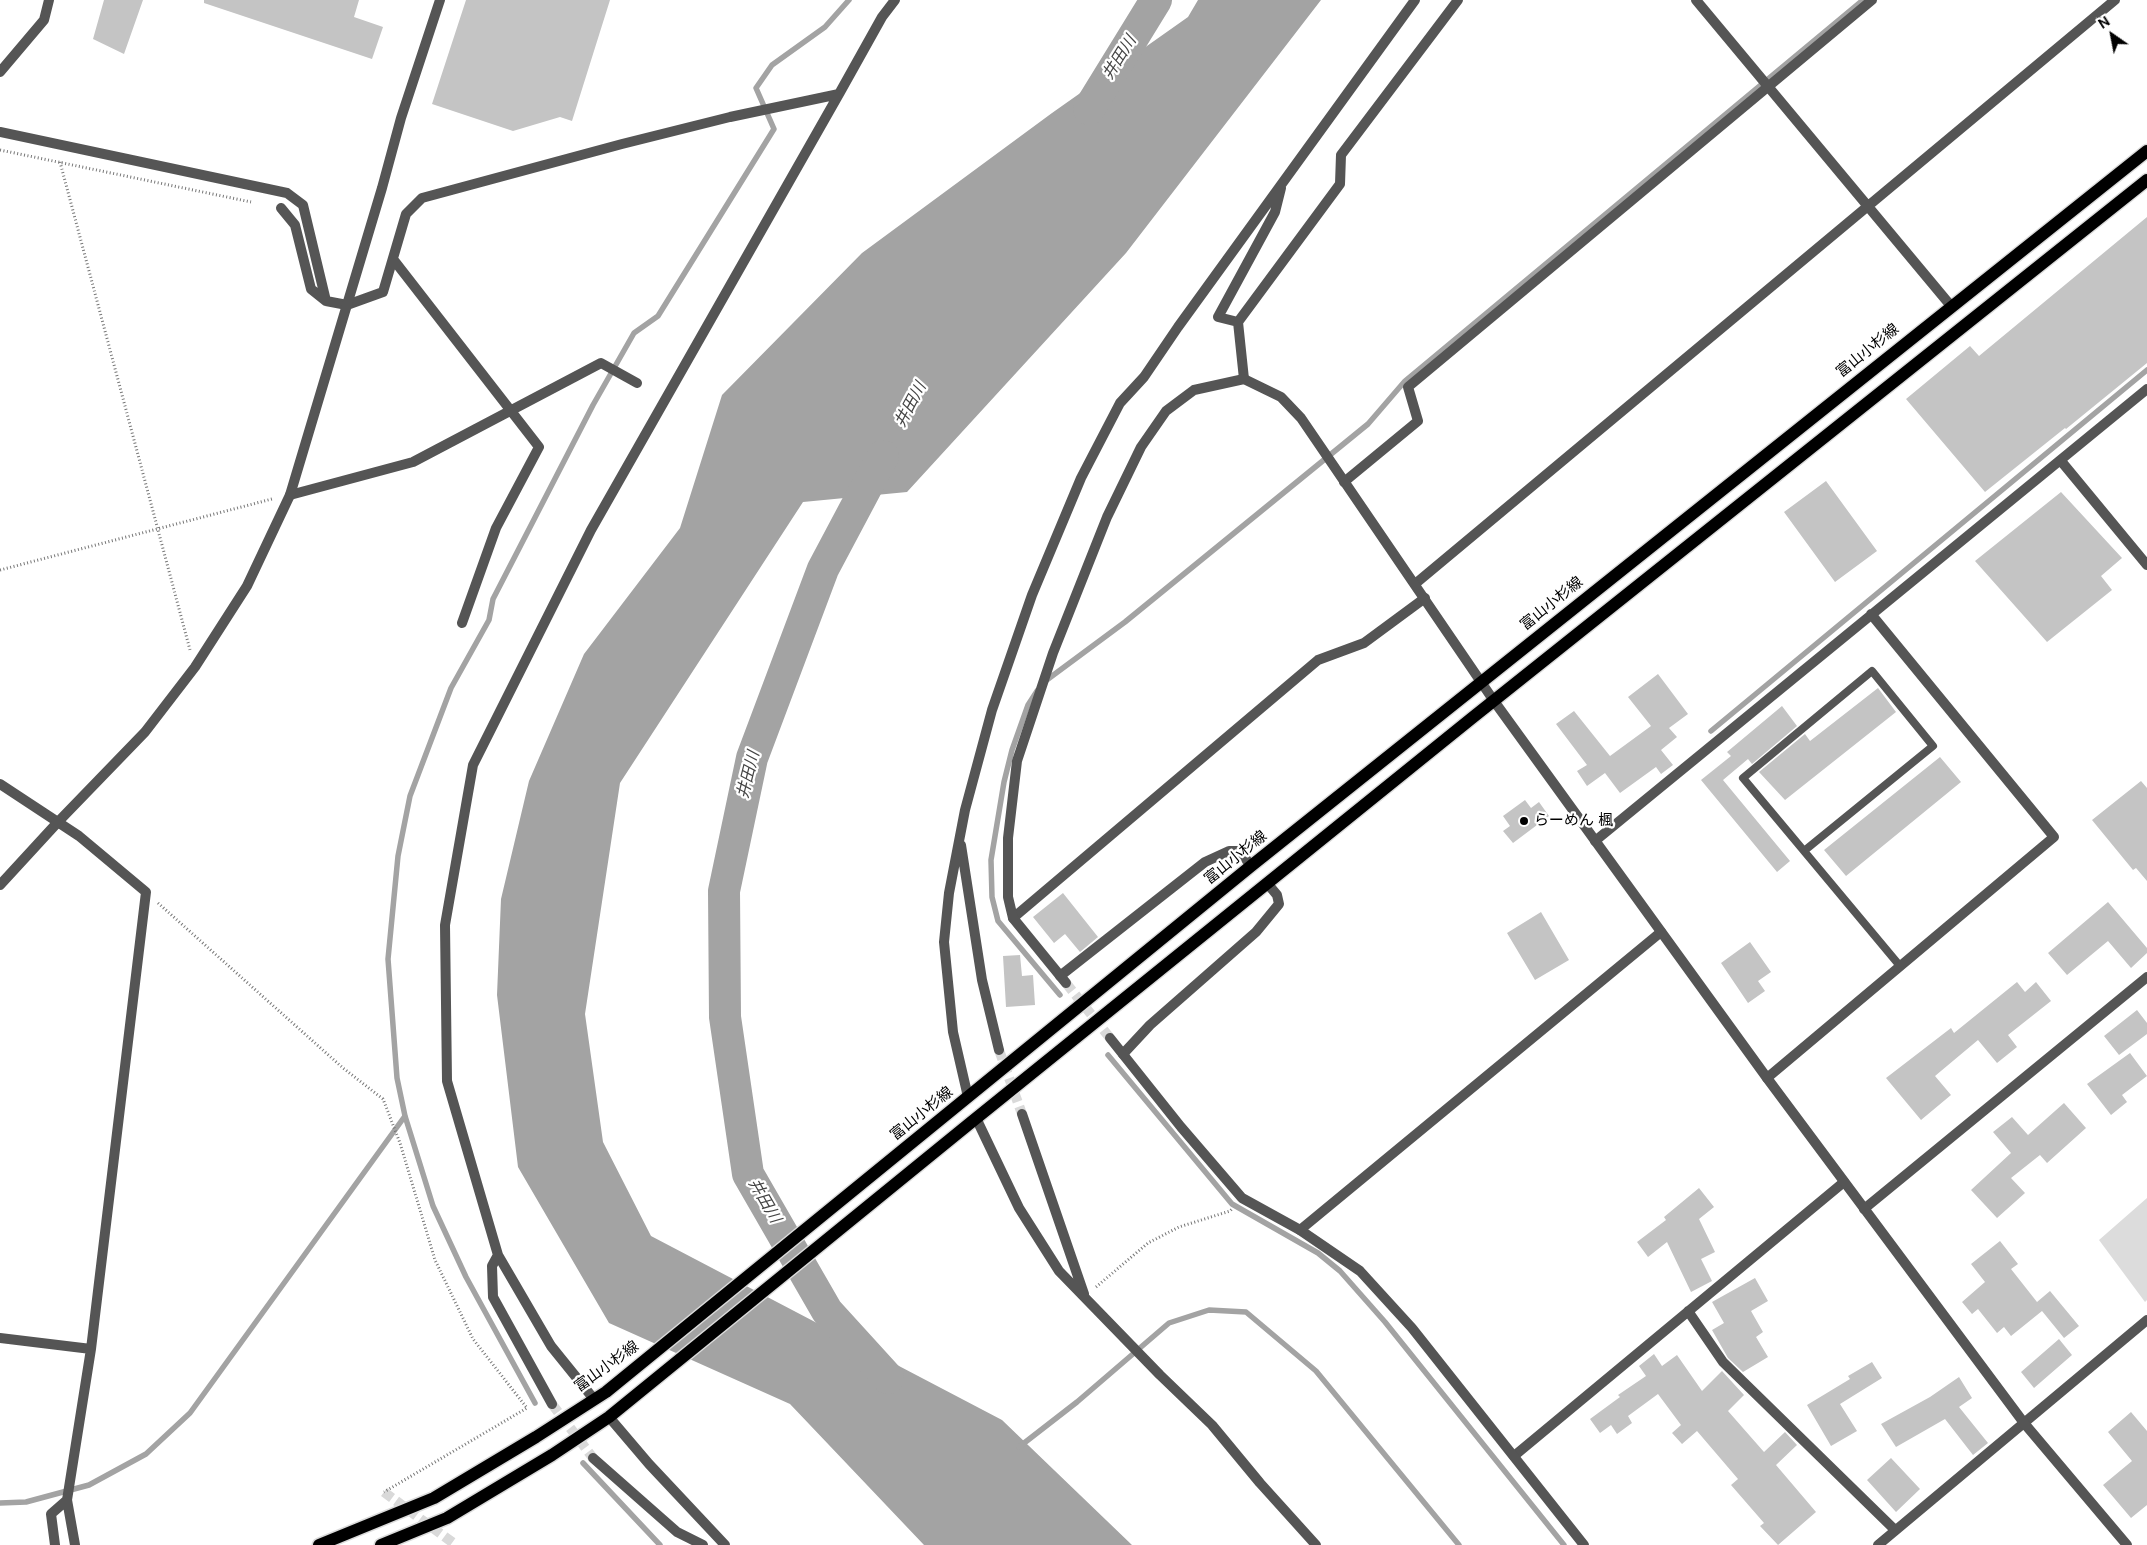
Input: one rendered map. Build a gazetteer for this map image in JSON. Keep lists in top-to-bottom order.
{
  "streets": {
    "main road": ["富山小杉線"]
  },
  "water": ["井田川"],
  "places": ["らーめん 楓"],
  "north": "top left"
}
